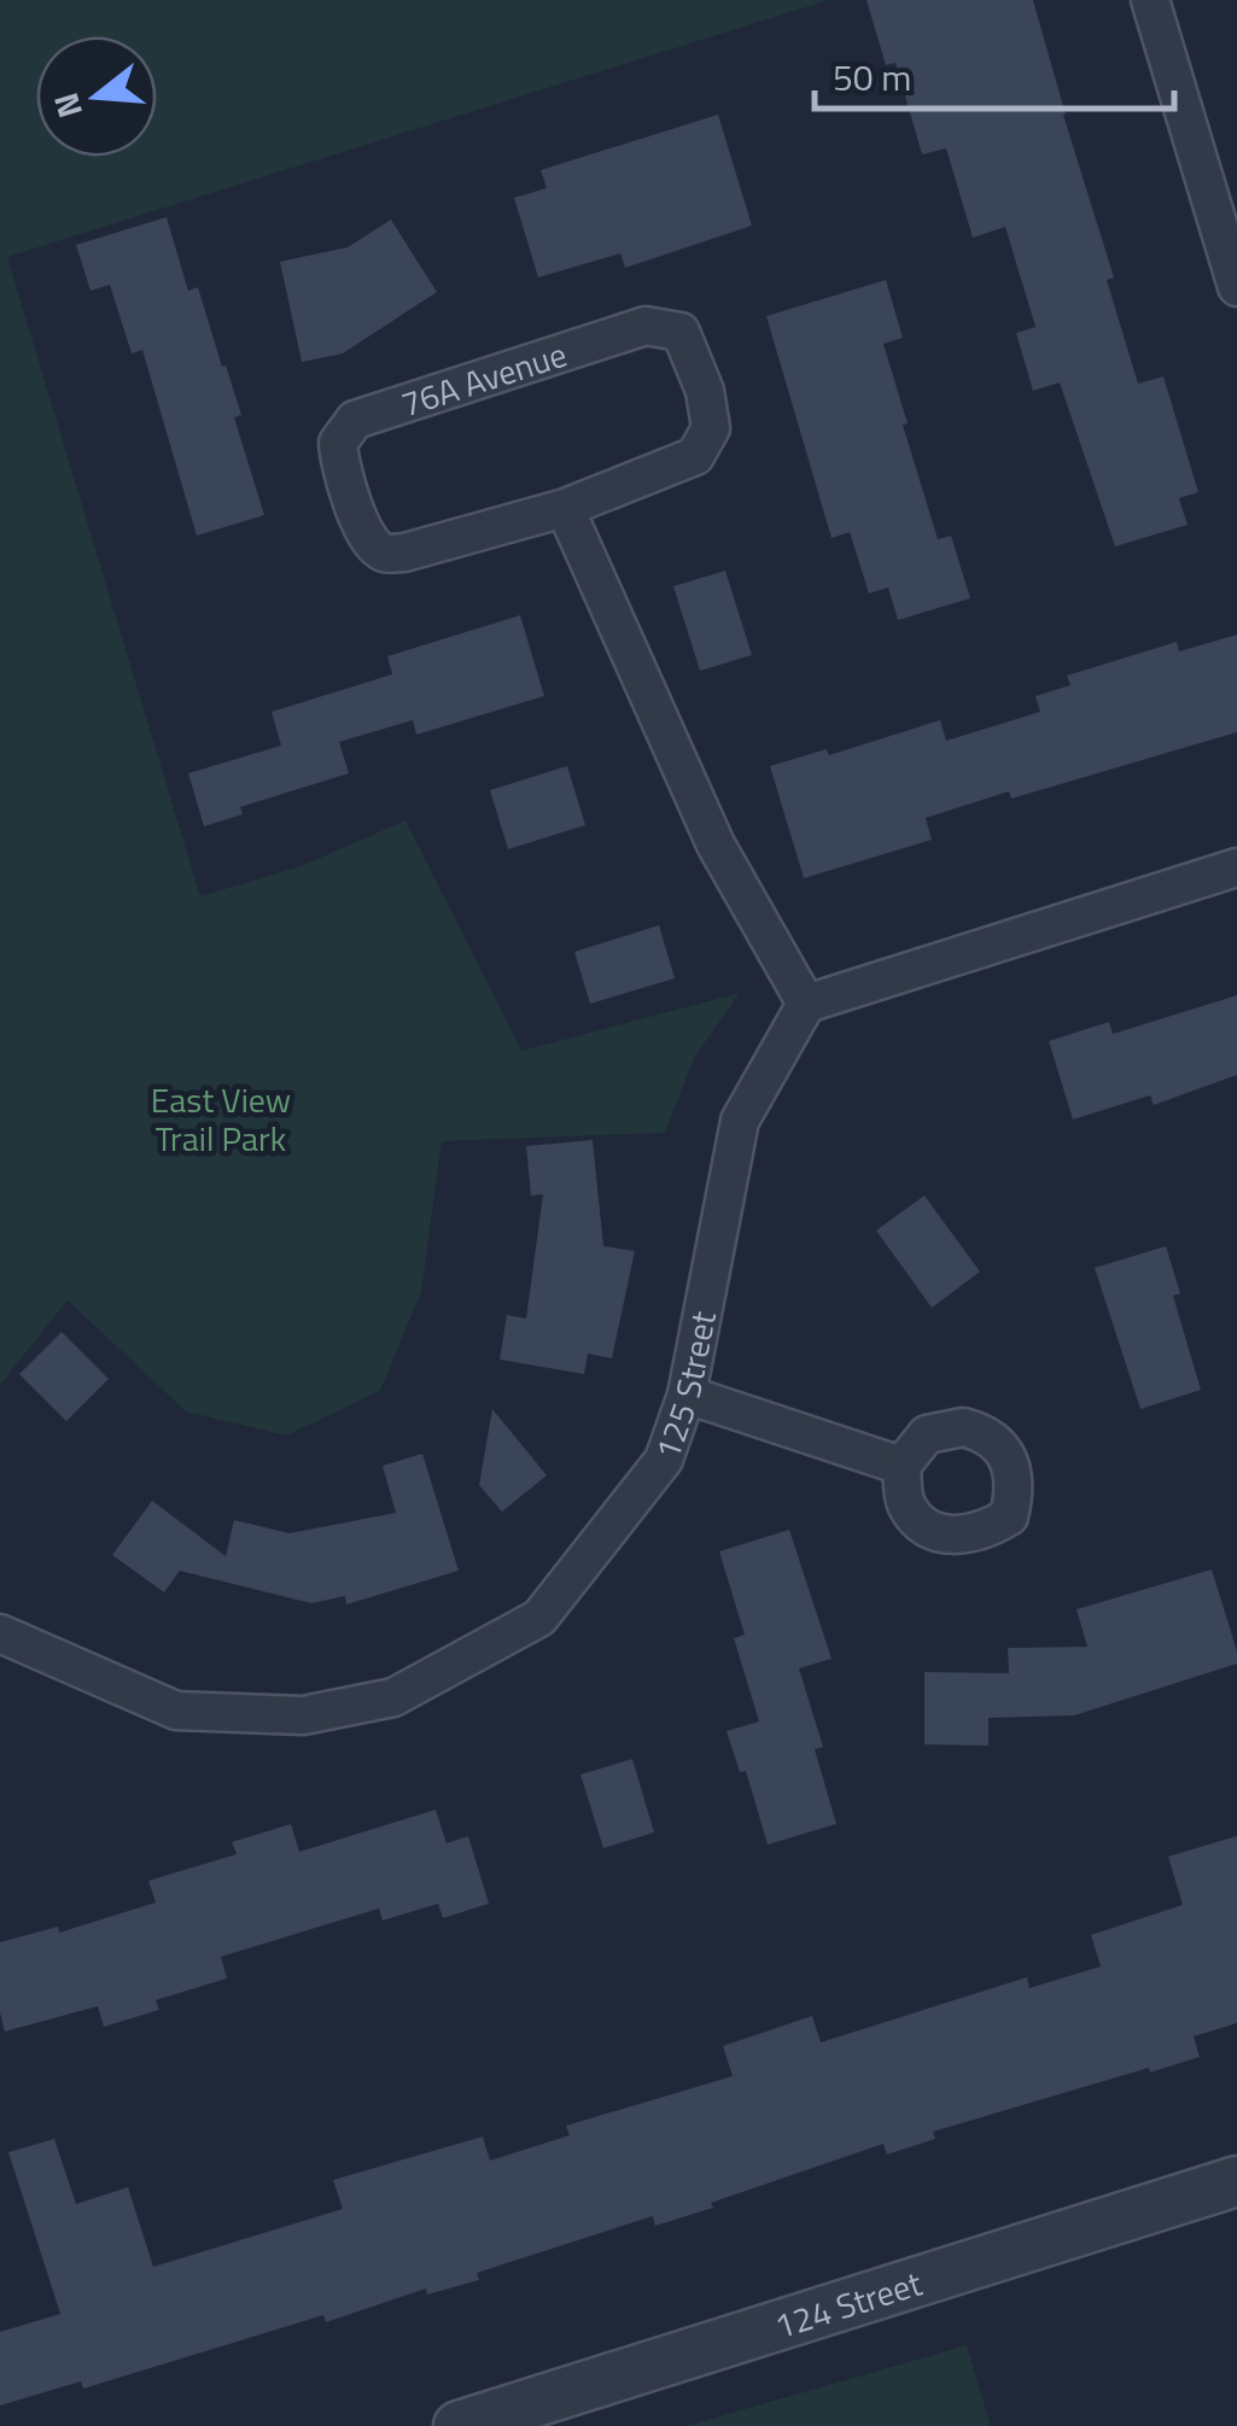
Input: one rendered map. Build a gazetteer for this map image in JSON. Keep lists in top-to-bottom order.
{
  "streets": {
    "street": ["76A Avenue", "125 Street", "124 Street"]
  },
  "parks": ["East View Trail Park"],
  "scale_bar": "50 m",
  "north": "left"
}
